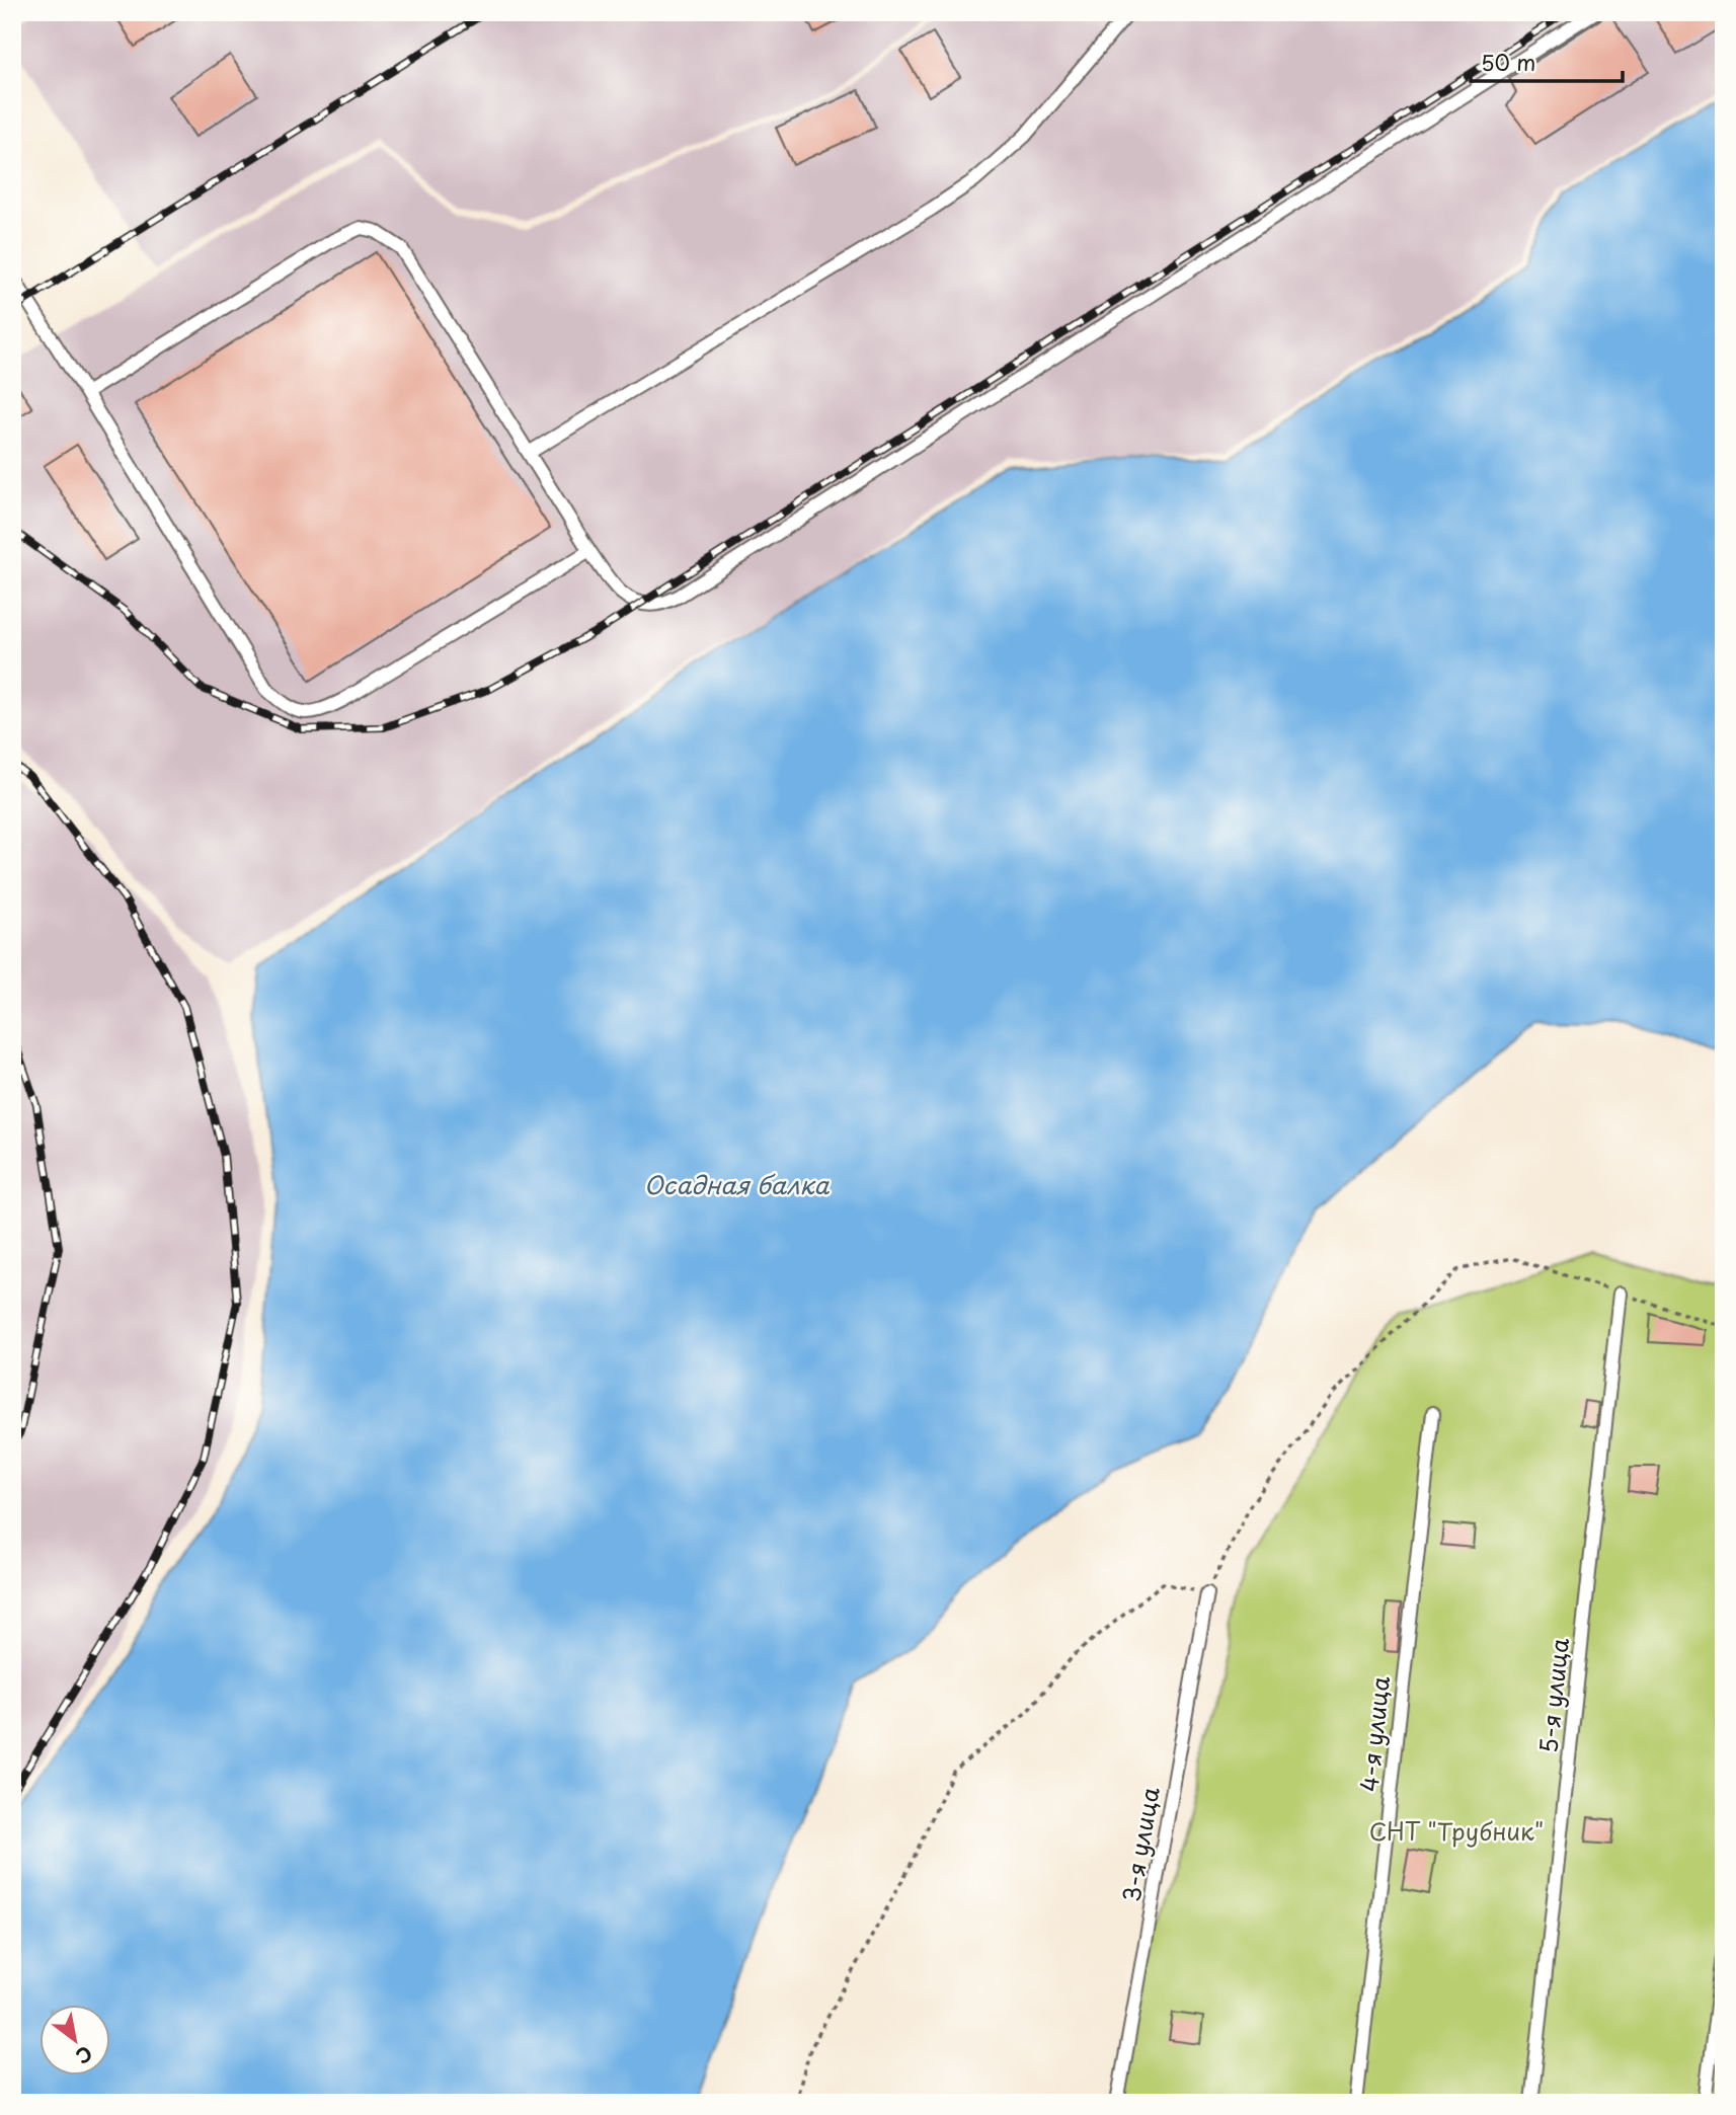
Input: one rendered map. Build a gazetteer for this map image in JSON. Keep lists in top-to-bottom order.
{
  "streets": {
    "lane": ["5-я улица", "4-я улица", "3-я улица"]
  },
  "water": ["Осадная балка"],
  "parks": ["СНТ \"Трубник\""],
  "scale_bar": "50 m",
  "north": "bottom right"
}
